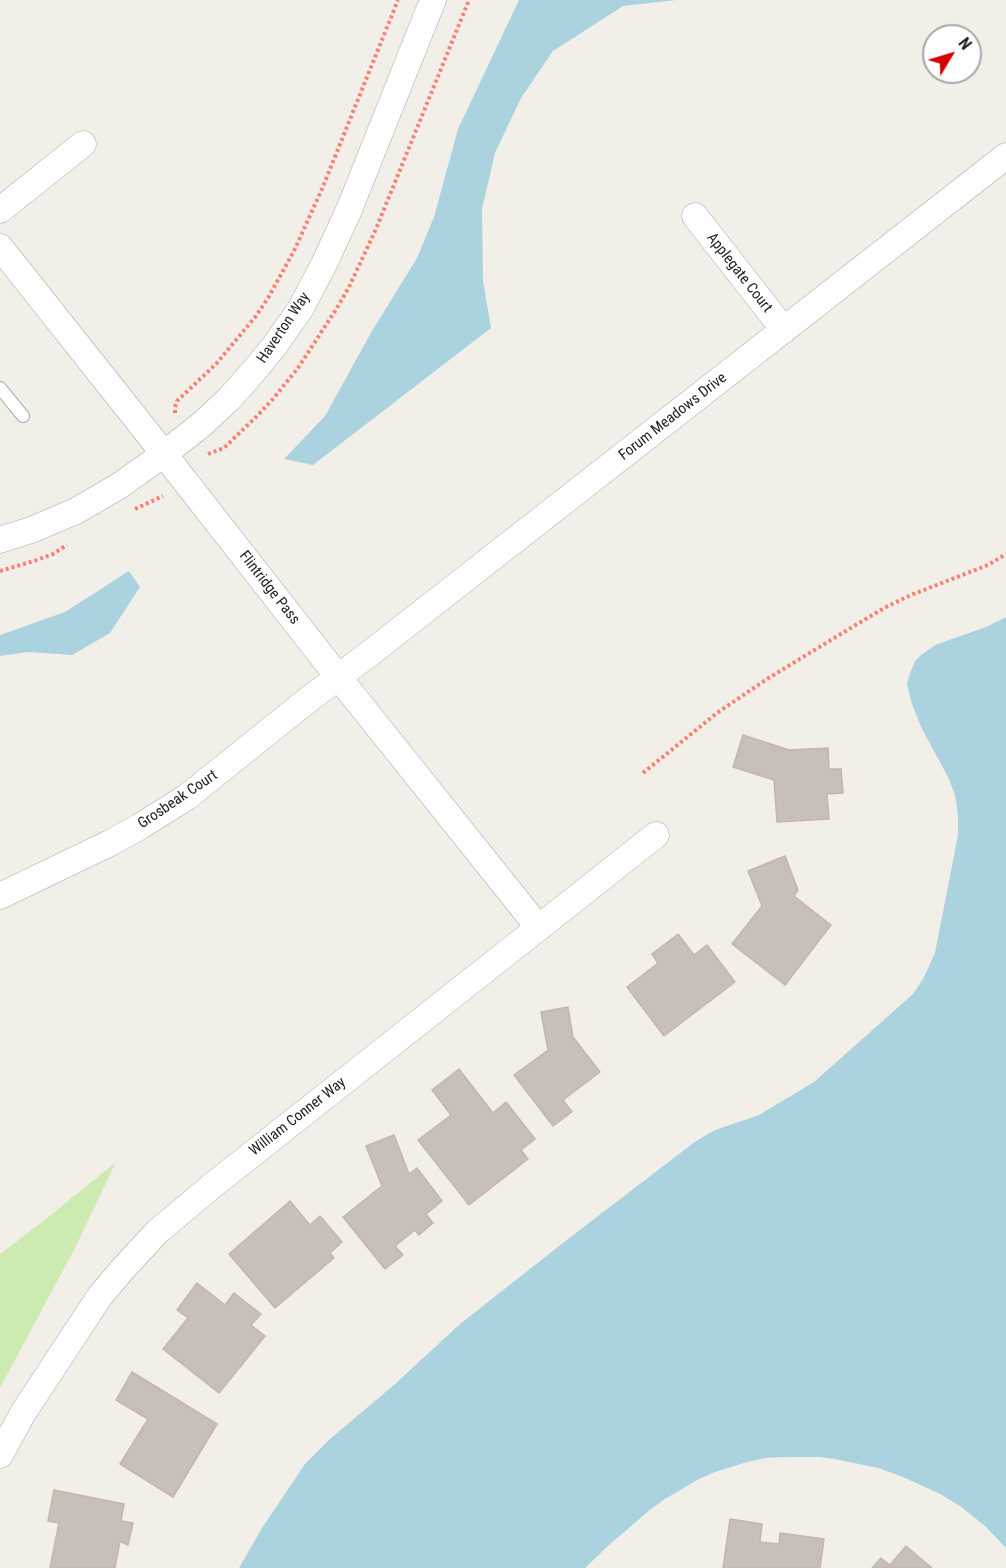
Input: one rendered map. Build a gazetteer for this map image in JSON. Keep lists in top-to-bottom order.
{
  "streets": {
    "street": [
      "Applegate Court",
      "Haverton Way",
      "Forum Meadows Drive",
      "Flintridge Pass",
      "Grosbeak Court",
      "William Conner Way"
    ]
  },
  "crossings": [
    ["Applegate Court", "Forum Meadows Drive"],
    ["Haverton Way", "Flintridge Pass"],
    ["Forum Meadows Drive", "Flintridge Pass"],
    ["Forum Meadows Drive", "Grosbeak Court"],
    ["Flintridge Pass", "Grosbeak Court"],
    ["Flintridge Pass", "William Conner Way"]
  ],
  "north": "top right"
}
